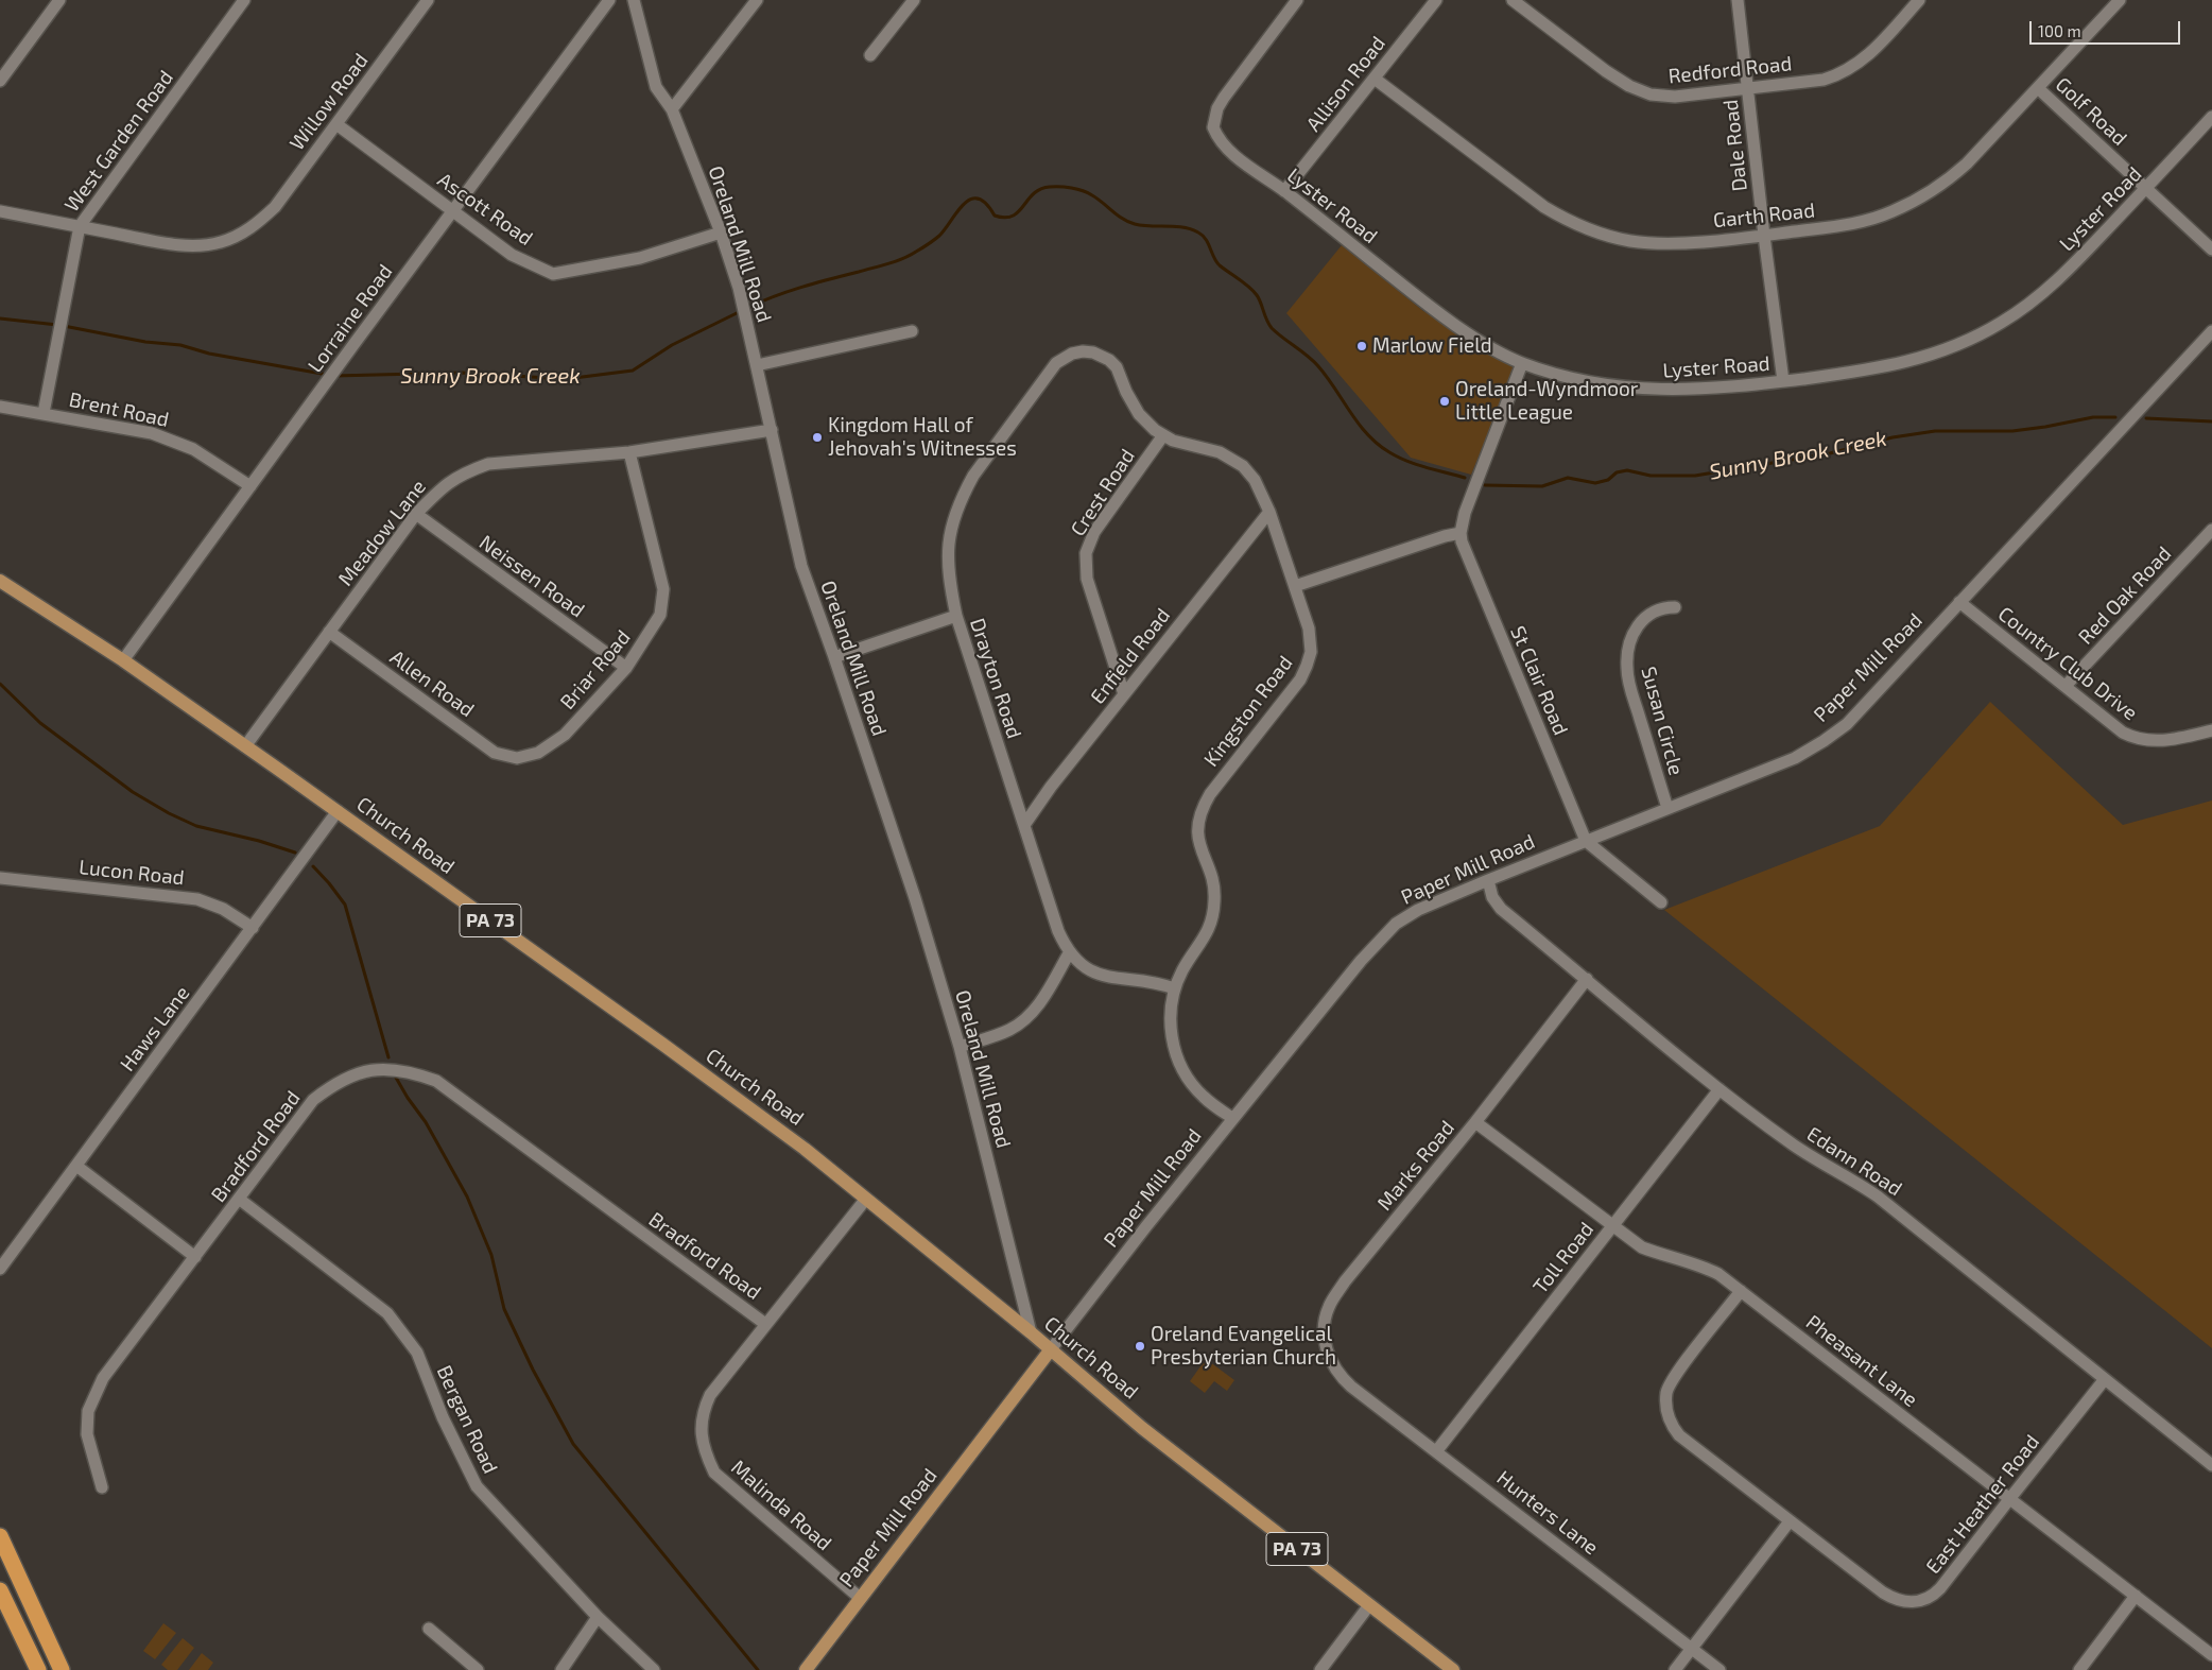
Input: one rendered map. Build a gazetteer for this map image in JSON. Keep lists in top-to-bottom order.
{
  "streets": {
    "main road": ["Paper Mill Road", "Church Road", "PA 73"],
    "street": [
      "Redford Road",
      "Allison Road",
      "Willow Road",
      "Golf Road",
      "West Garden Road",
      "Dale Road",
      "Lyster Road",
      "Ascott Road",
      "Garth Road",
      "Oreland Mill Road",
      "Lorraine Road",
      "Brent Road",
      "Crest Road",
      "Meadow Lane",
      "Neissen Road",
      "Red Oak Road",
      "Enfield Road",
      "Country Club Drive",
      "Briar Road",
      "Drayton Road",
      "St Clair Road",
      "Allen Road",
      "Kingston Road",
      "Susan Circle",
      "Lucon Road",
      "Haws Lane",
      "Bradford Road",
      "Edann Road",
      "Marks Road",
      "Toll Road",
      "Pheasant Lane",
      "Bergan Road",
      "East Heather Road",
      "Malinda Road",
      "Hunters Lane"
    ]
  },
  "crossings": [
    ["Redford Road", "Dale Road"],
    ["Allison Road", "Lyster Road"],
    ["Allison Road", "Garth Road"],
    ["Willow Road", "West Garden Road"],
    ["Willow Road", "Ascott Road"],
    ["Golf Road", "Lyster Road"],
    ["Golf Road", "Garth Road"],
    ["West Garden Road", "Brent Road"],
    ["Dale Road", "Lyster Road"],
    ["Dale Road", "Garth Road"],
    ["Ascott Road", "Oreland Mill Road"],
    ["Ascott Road", "Lorraine Road"],
    ["Oreland Mill Road", "Meadow Lane"],
    ["Oreland Mill Road", "Church Road"],
    ["Lorraine Road", "Brent Road"],
    ["Lorraine Road", "Church Road"],
    ["Crest Road", "Enfield Road"],
    ["Crest Road", "Kingston Road"],
    ["Meadow Lane", "Neissen Road"],
    ["Meadow Lane", "Briar Road"],
    ["Meadow Lane", "Allen Road"],
    ["Meadow Lane", "Church Road"],
    ["Neissen Road", "Briar Road"],
    ["Red Oak Road", "Country Club Drive"],
    ["Enfield Road", "Drayton Road"],
    ["Enfield Road", "Kingston Road"],
    ["Country Club Drive", "Paper Mill Road"],
    ["Paper Mill Road", "St Clair Road"],
    ["Paper Mill Road", "Kingston Road"],
    ["Paper Mill Road", "Susan Circle"],
    ["Paper Mill Road", "Church Road"],
    ["Paper Mill Road", "Edann Road"],
    ["Paper Mill Road", "Malinda Road"],
    ["Briar Road", "Allen Road"],
    ["Drayton Road", "Kingston Road"],
    ["Church Road", "Haws Lane"],
    ["Church Road", "Malinda Road"],
    ["Lucon Road", "Haws Lane"],
    ["Bradford Road", "Bergan Road"],
    ["Bradford Road", "Malinda Road"],
    ["Edann Road", "Marks Road"],
    ["Edann Road", "Toll Road"],
    ["Edann Road", "East Heather Road"],
    ["Marks Road", "Pheasant Lane"],
    ["Marks Road", "Hunters Lane"],
    ["Toll Road", "Pheasant Lane"],
    ["Toll Road", "Hunters Lane"],
    ["Pheasant Lane", "East Heather Road"]
  ],
  "water": ["Sunny Brook Creek"],
  "places": [
    "Marlow Field",
    "Oreland-Wyndmoor Little League",
    "Kingdom Hall of Jehovah's Witnesses",
    "Oreland Evangelical Presbyterian Church"
  ],
  "scale_bar": "100 m"
}
